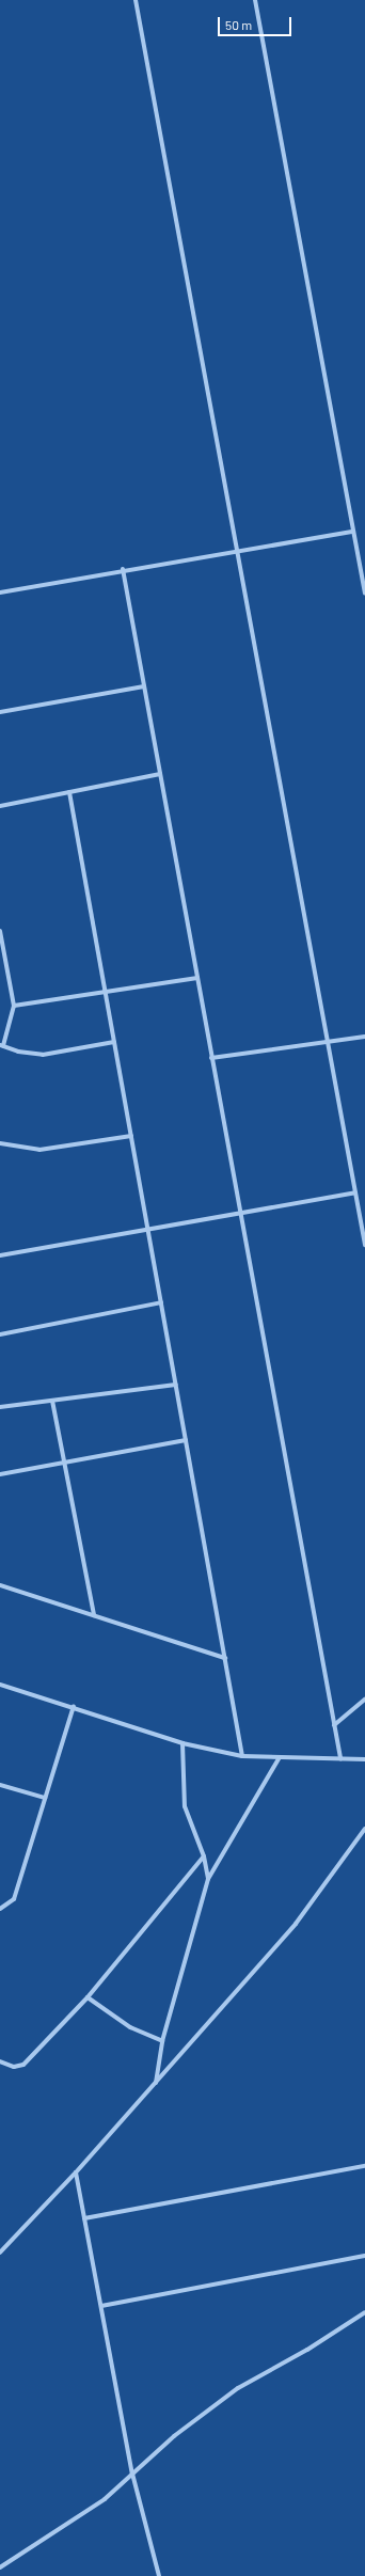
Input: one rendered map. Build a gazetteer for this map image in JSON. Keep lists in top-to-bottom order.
{
  "scale_bar": "50 m"
}
